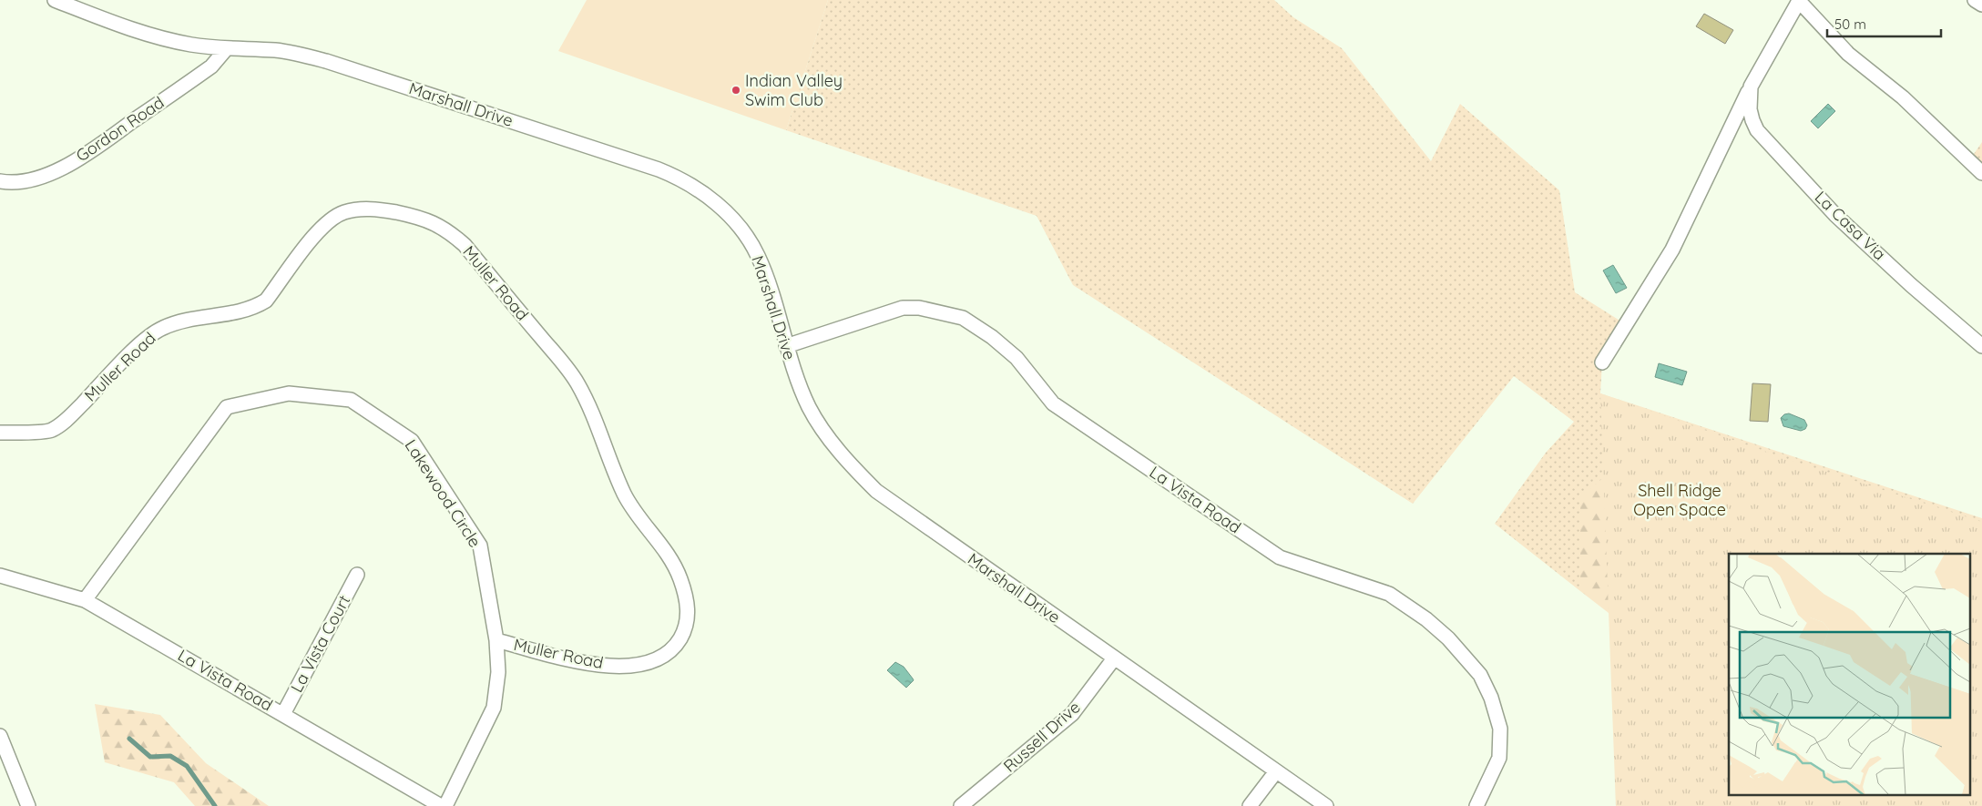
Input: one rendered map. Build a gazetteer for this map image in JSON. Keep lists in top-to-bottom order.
{
  "streets": {
    "street": [
      "Marshall Drive",
      "Gordon Road",
      "La Casa Via",
      "Muller Road",
      "Lakewood Circle",
      "La Vista Road",
      "La Vista Court",
      "Russell Drive"
    ]
  },
  "crossings": [
    ["Marshall Drive", "Gordon Road"],
    ["Marshall Drive", "La Vista Road"],
    ["Marshall Drive", "Russell Drive"],
    ["Muller Road", "Lakewood Circle"],
    ["Lakewood Circle", "La Vista Road"],
    ["La Vista Road", "La Vista Court"]
  ],
  "parks": ["Shell Ridge Open Space"],
  "places": ["Indian Valley Swim Club"],
  "scale_bar": "50 m"
}
